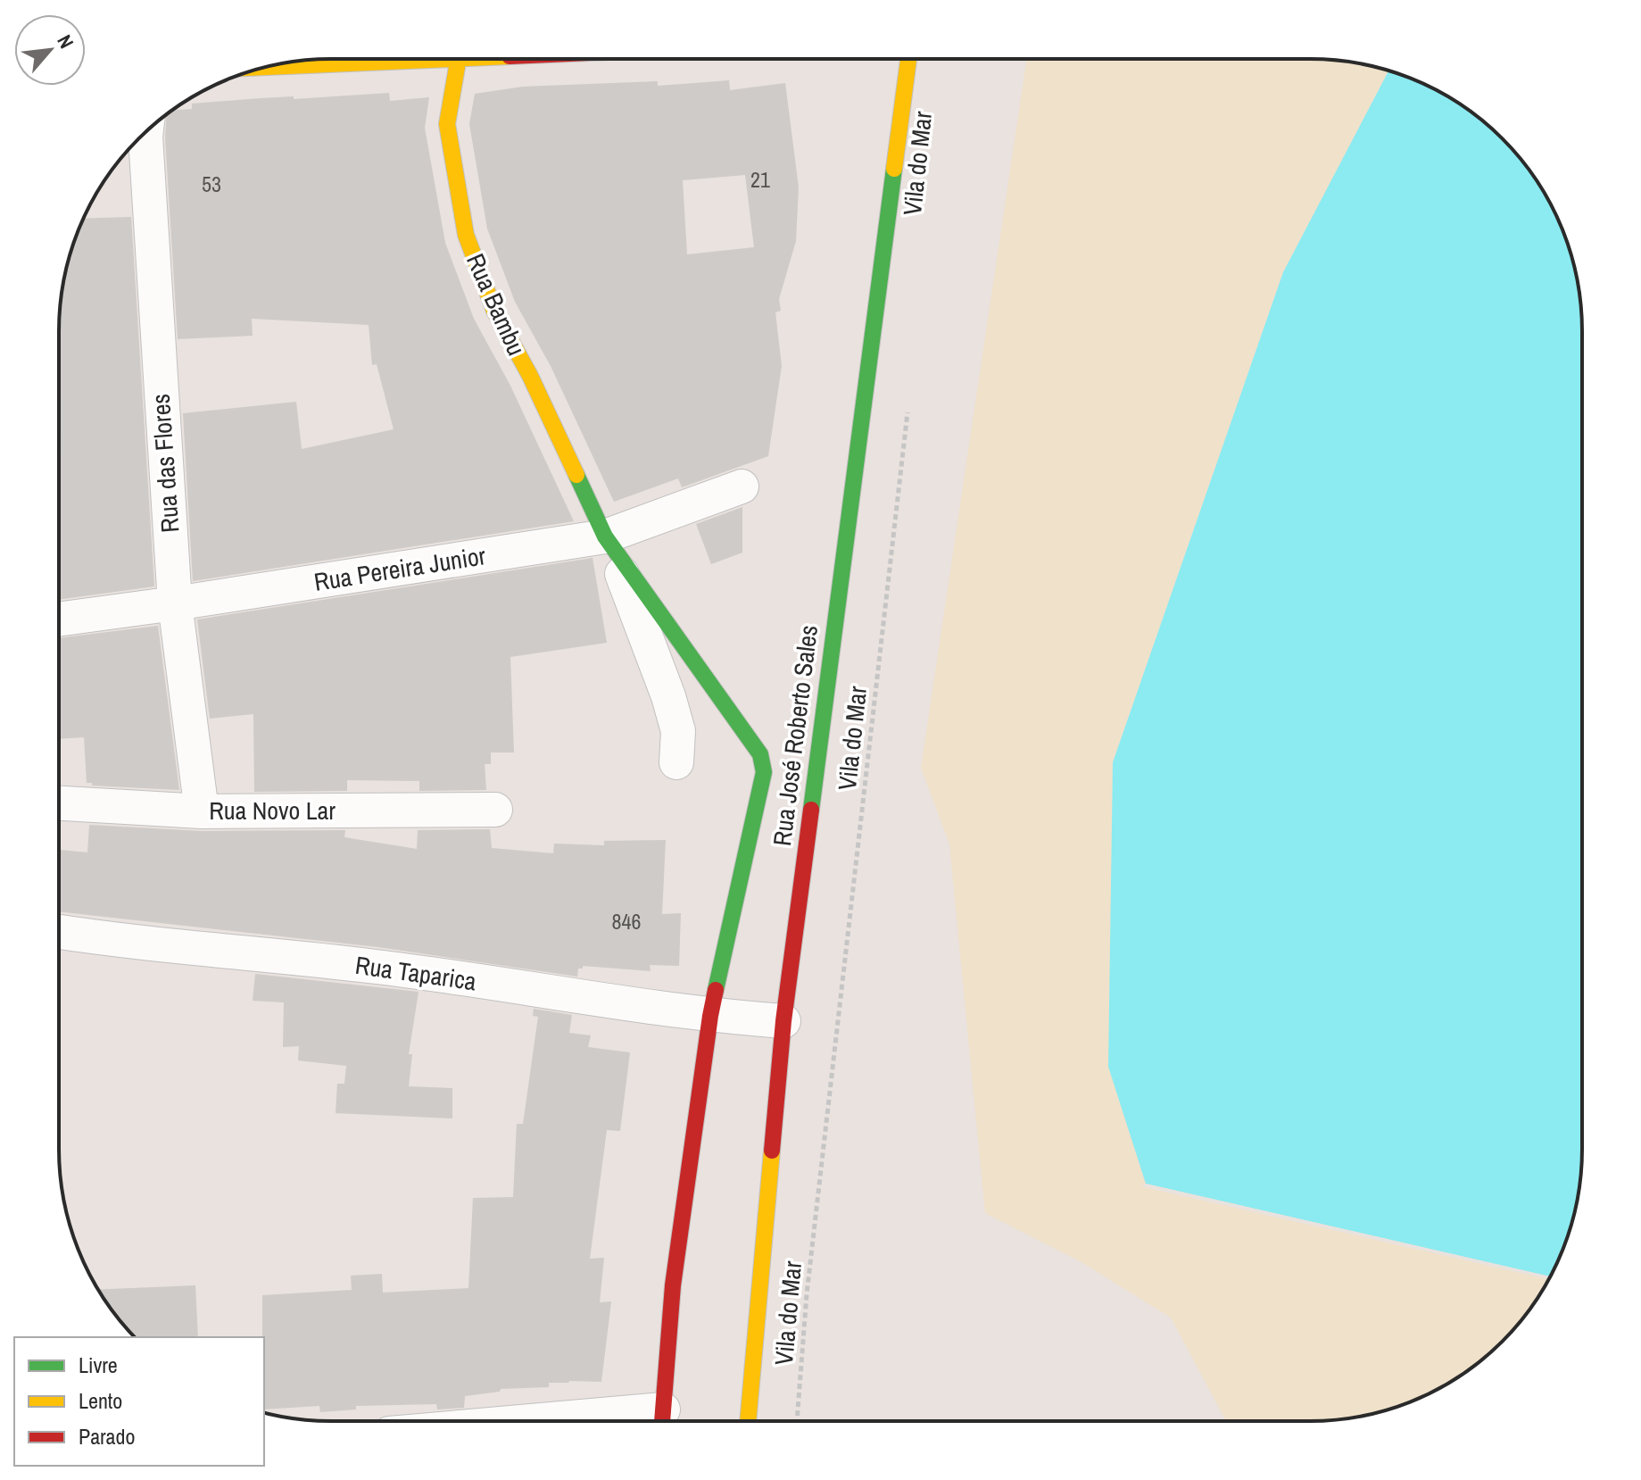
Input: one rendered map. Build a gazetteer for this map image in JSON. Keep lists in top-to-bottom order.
{
  "streets": {
    "street": [
      "Rua Bambu",
      "Rua das Flores",
      "Rua Pereira Junior",
      "Rua José Roberto Sales",
      "Rua Novo Lar",
      "Rua Taparica"
    ],
    "path": ["Vila do Mar"]
  },
  "crossings": [
    ["Rua Bambu", "Rua Pereira Junior"],
    ["Rua Bambu", "Rua Taparica"],
    ["Rua das Flores", "Rua Pereira Junior"],
    ["Rua das Flores", "Rua Novo Lar"],
    ["Rua José Roberto Sales", "Rua Taparica"]
  ],
  "house_numbers": ["21", "53", "846"],
  "legend": ["Livre", "Lento", "Parado"],
  "north": "top right"
}
